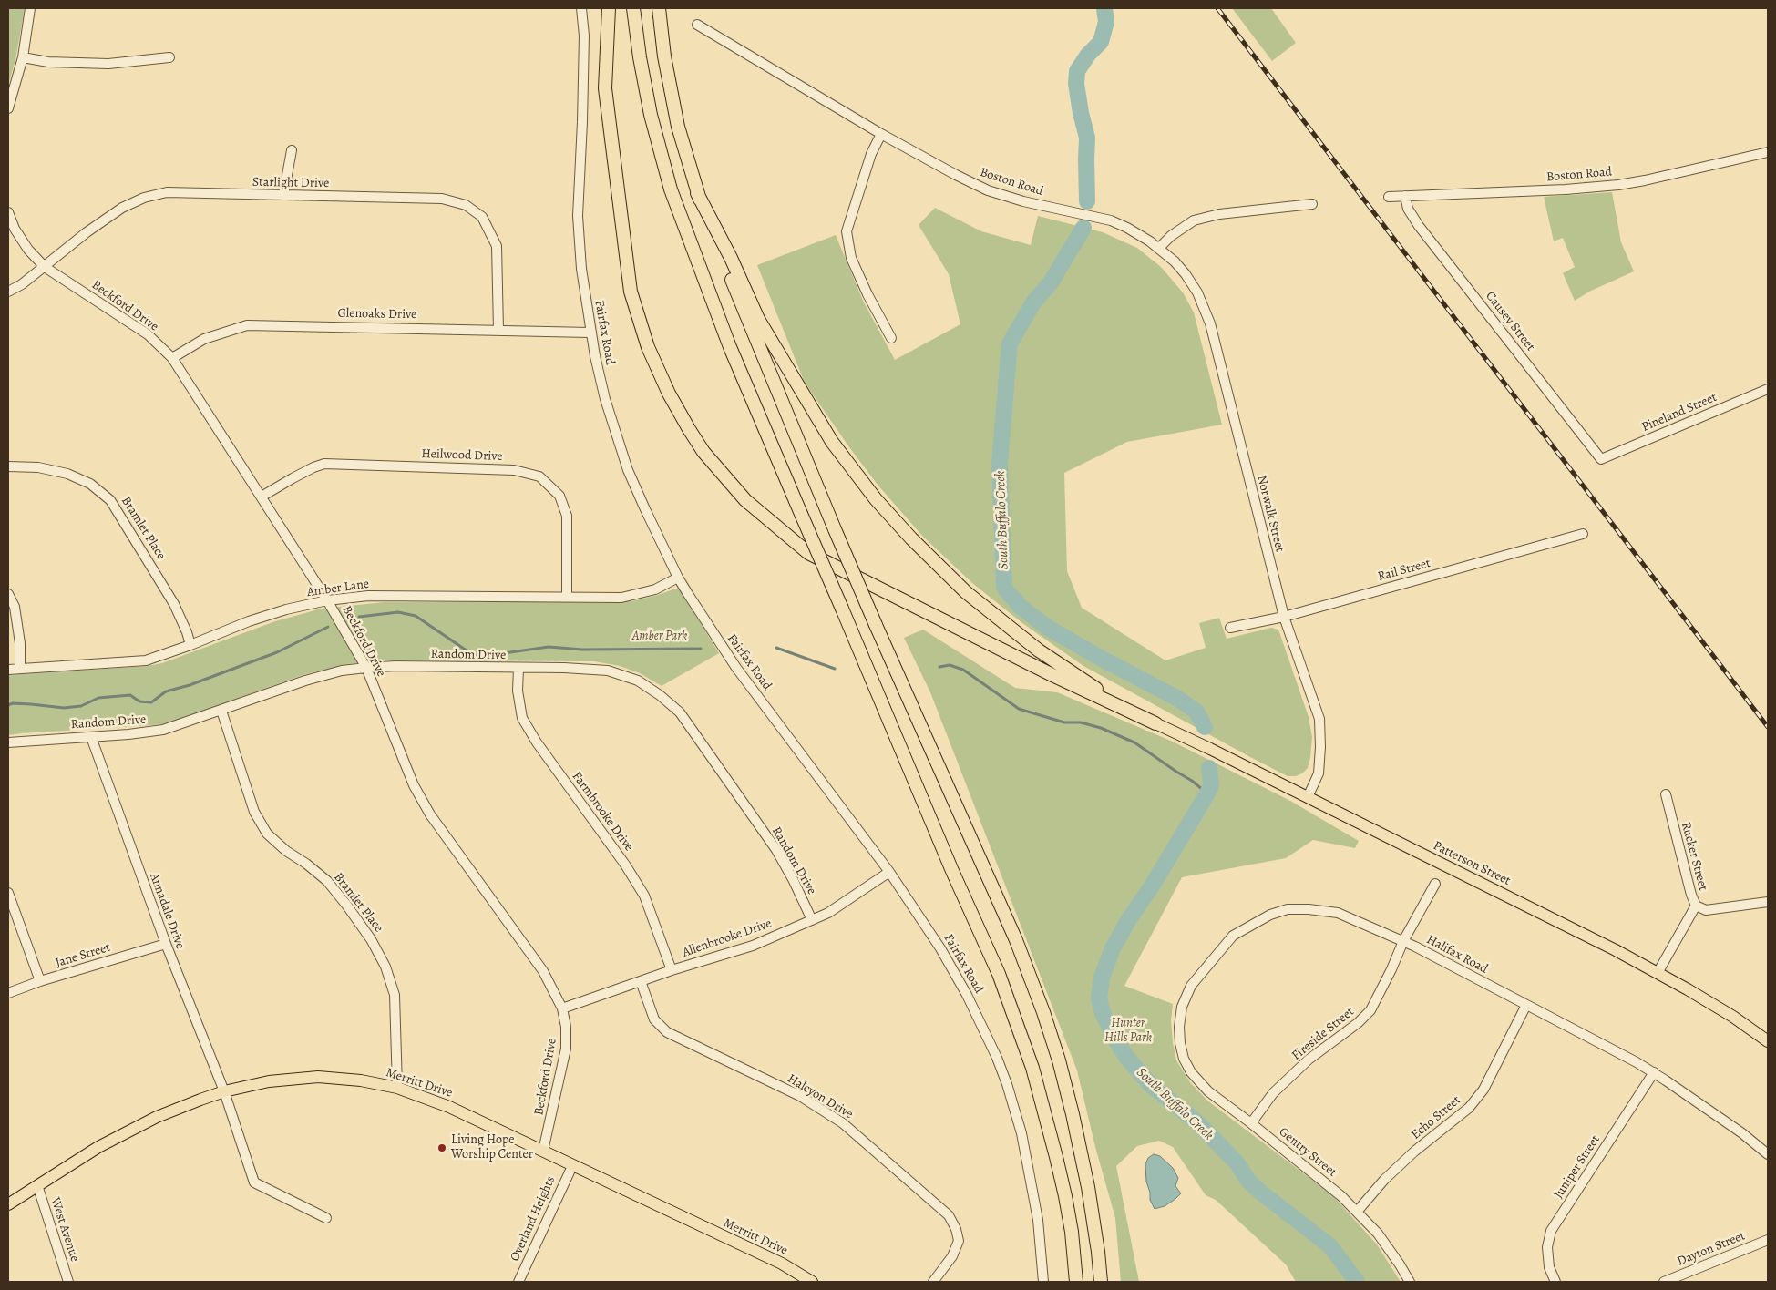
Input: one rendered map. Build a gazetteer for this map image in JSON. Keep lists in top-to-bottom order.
{
  "streets": {
    "main road": ["Patterson Street", "Merritt Drive"],
    "street": [
      "Boston Road",
      "Starlight Drive",
      "Beckford Drive",
      "Glenoaks Drive",
      "Causey Street",
      "Fairfax Road",
      "Pineland Street",
      "Heilwood Drive",
      "Norwalk Street",
      "Bramlet Place",
      "Rail Street",
      "Amber Lane",
      "Random Drive",
      "Farmbrooke Drive",
      "Rucker Street",
      "Annadale Drive",
      "Allenbrooke Drive",
      "Halifax Road",
      "Jane Street",
      "Fireside Street",
      "Halcyon Drive",
      "Echo Street",
      "Gentry Street",
      "Juniper Street",
      "Overland Heights",
      "West Avenue",
      "Dayton Street"
    ]
  },
  "crossings": [
    ["Boston Road", "Causey Street"],
    ["Boston Road", "Norwalk Street"],
    ["Starlight Drive", "Beckford Drive"],
    ["Starlight Drive", "Glenoaks Drive"],
    ["Beckford Drive", "Glenoaks Drive"],
    ["Beckford Drive", "Heilwood Drive"],
    ["Beckford Drive", "Amber Lane"],
    ["Beckford Drive", "Random Drive"],
    ["Beckford Drive", "Allenbrooke Drive"],
    ["Beckford Drive", "Merritt Drive"],
    ["Glenoaks Drive", "Fairfax Road"],
    ["Causey Street", "Pineland Street"],
    ["Fairfax Road", "Amber Lane"],
    ["Fairfax Road", "Allenbrooke Drive"],
    ["Heilwood Drive", "Amber Lane"],
    ["Norwalk Street", "Rail Street"],
    ["Norwalk Street", "Patterson Street"],
    ["Bramlet Place", "Amber Lane"],
    ["Bramlet Place", "Random Drive"],
    ["Bramlet Place", "Merritt Drive"],
    ["Random Drive", "Farmbrooke Drive"],
    ["Random Drive", "Annadale Drive"],
    ["Random Drive", "Allenbrooke Drive"],
    ["Farmbrooke Drive", "Allenbrooke Drive"],
    ["Annadale Drive", "Jane Street"],
    ["Annadale Drive", "Merritt Drive"],
    ["Allenbrooke Drive", "Halcyon Drive"],
    ["Halifax Road", "Fireside Street"],
    ["Halifax Road", "Echo Street"],
    ["Halifax Road", "Gentry Street"],
    ["Halifax Road", "Juniper Street"],
    ["Fireside Street", "Gentry Street"],
    ["Merritt Drive", "Overland Heights"],
    ["Merritt Drive", "West Avenue"],
    ["Echo Street", "Gentry Street"]
  ],
  "water": ["South Buffalo Creek"],
  "parks": ["Amber Park", "Hunter Hills Park"],
  "places": ["Living Hope Worship Center"]
}
